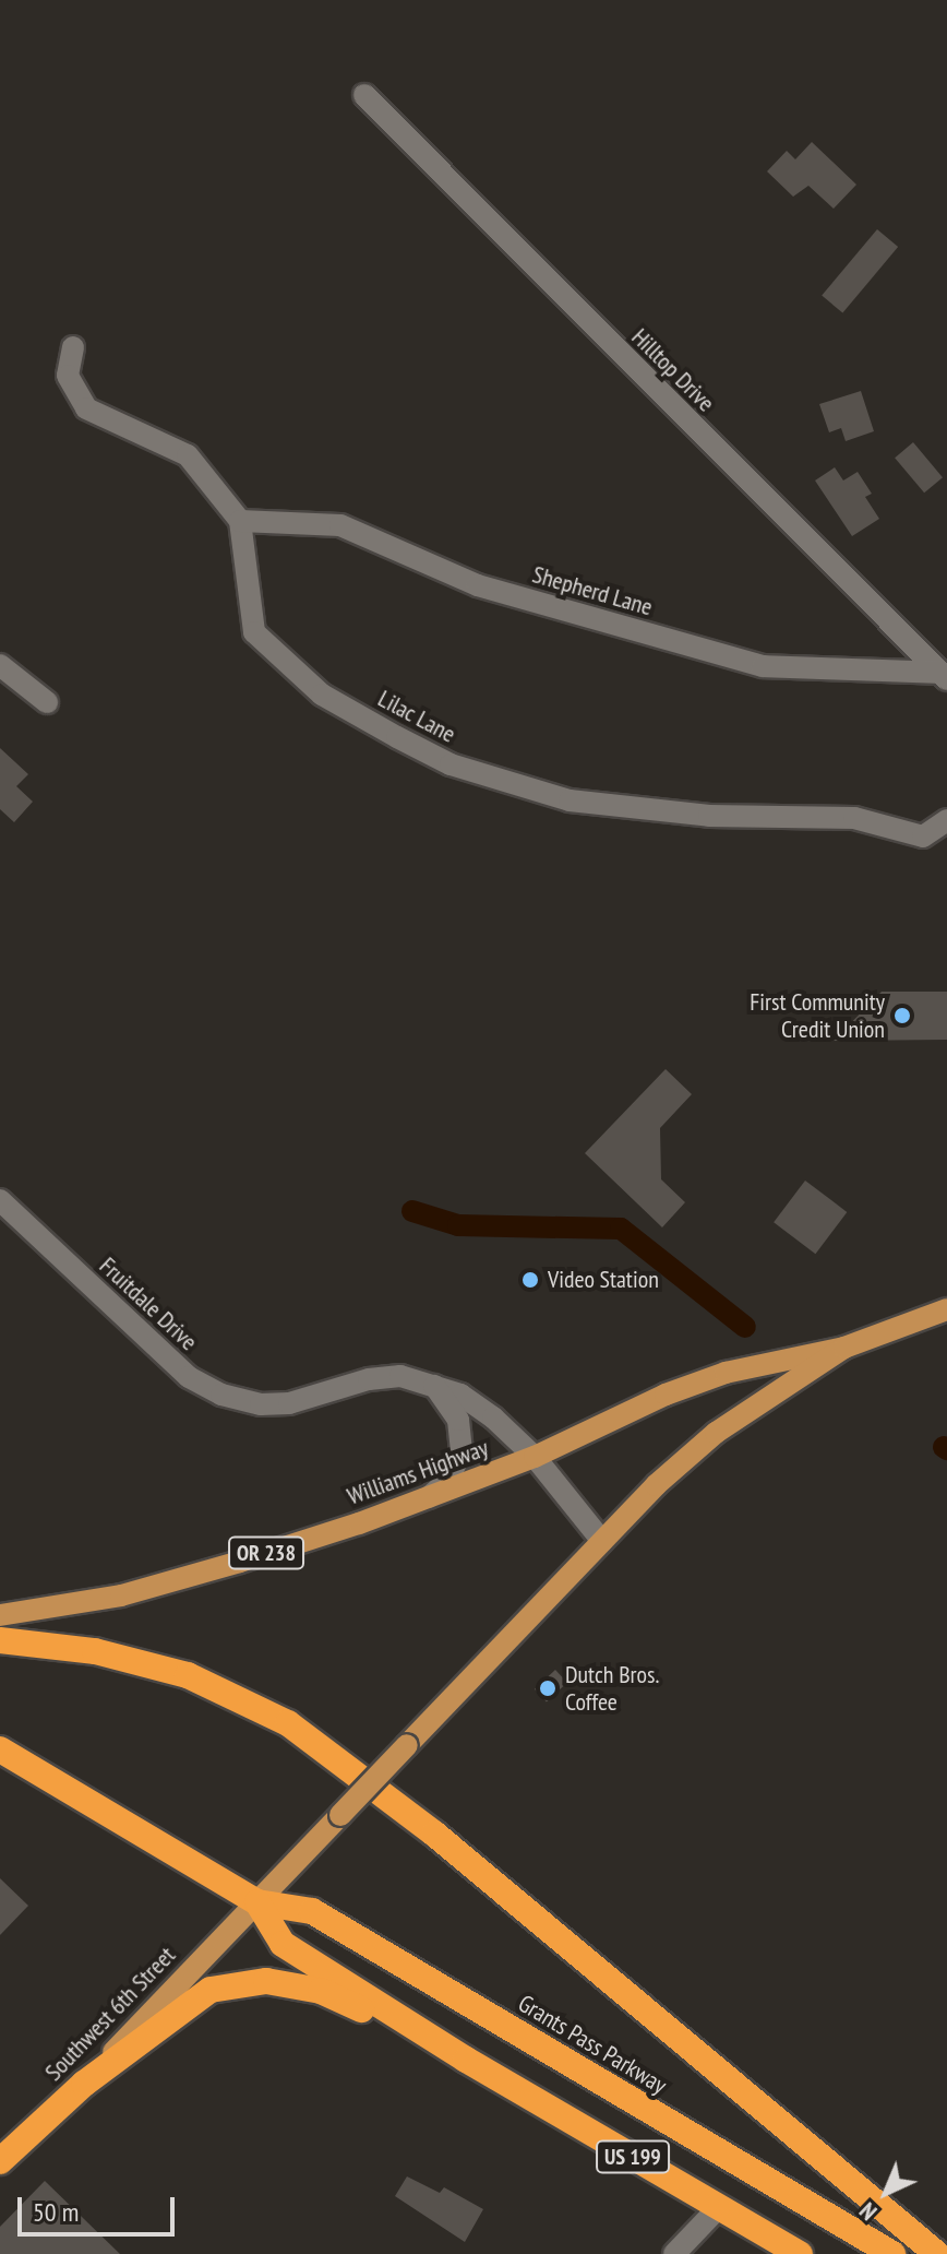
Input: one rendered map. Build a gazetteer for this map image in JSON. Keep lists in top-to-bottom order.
{
  "streets": {
    "highway": [
      "OR 238",
      "Southwest 6th Street",
      "Grants Pass Parkway",
      "US 199"
    ],
    "main road": ["Williams Highway"],
    "street": [
      "Hilltop Drive",
      "Shepherd Lane",
      "Lilac Lane",
      "Fruitdale Drive"
    ]
  },
  "crossings": [
    ["Hilltop Drive", "Shepherd Lane"],
    ["Shepherd Lane", "Lilac Lane"],
    ["Fruitdale Drive", "Williams Highway"],
    ["Williams Highway", "Southwest 6th Street"],
    ["Williams Highway", "Grants Pass Parkway"],
    ["Southwest 6th Street", "Grants Pass Parkway"],
    ["Grants Pass Parkway", "US 199"]
  ],
  "places": ["First Community Credit Union", "Video Station", "Dutch Bros. Coffee"],
  "scale_bar": "50 m",
  "north": "bottom left"
}
